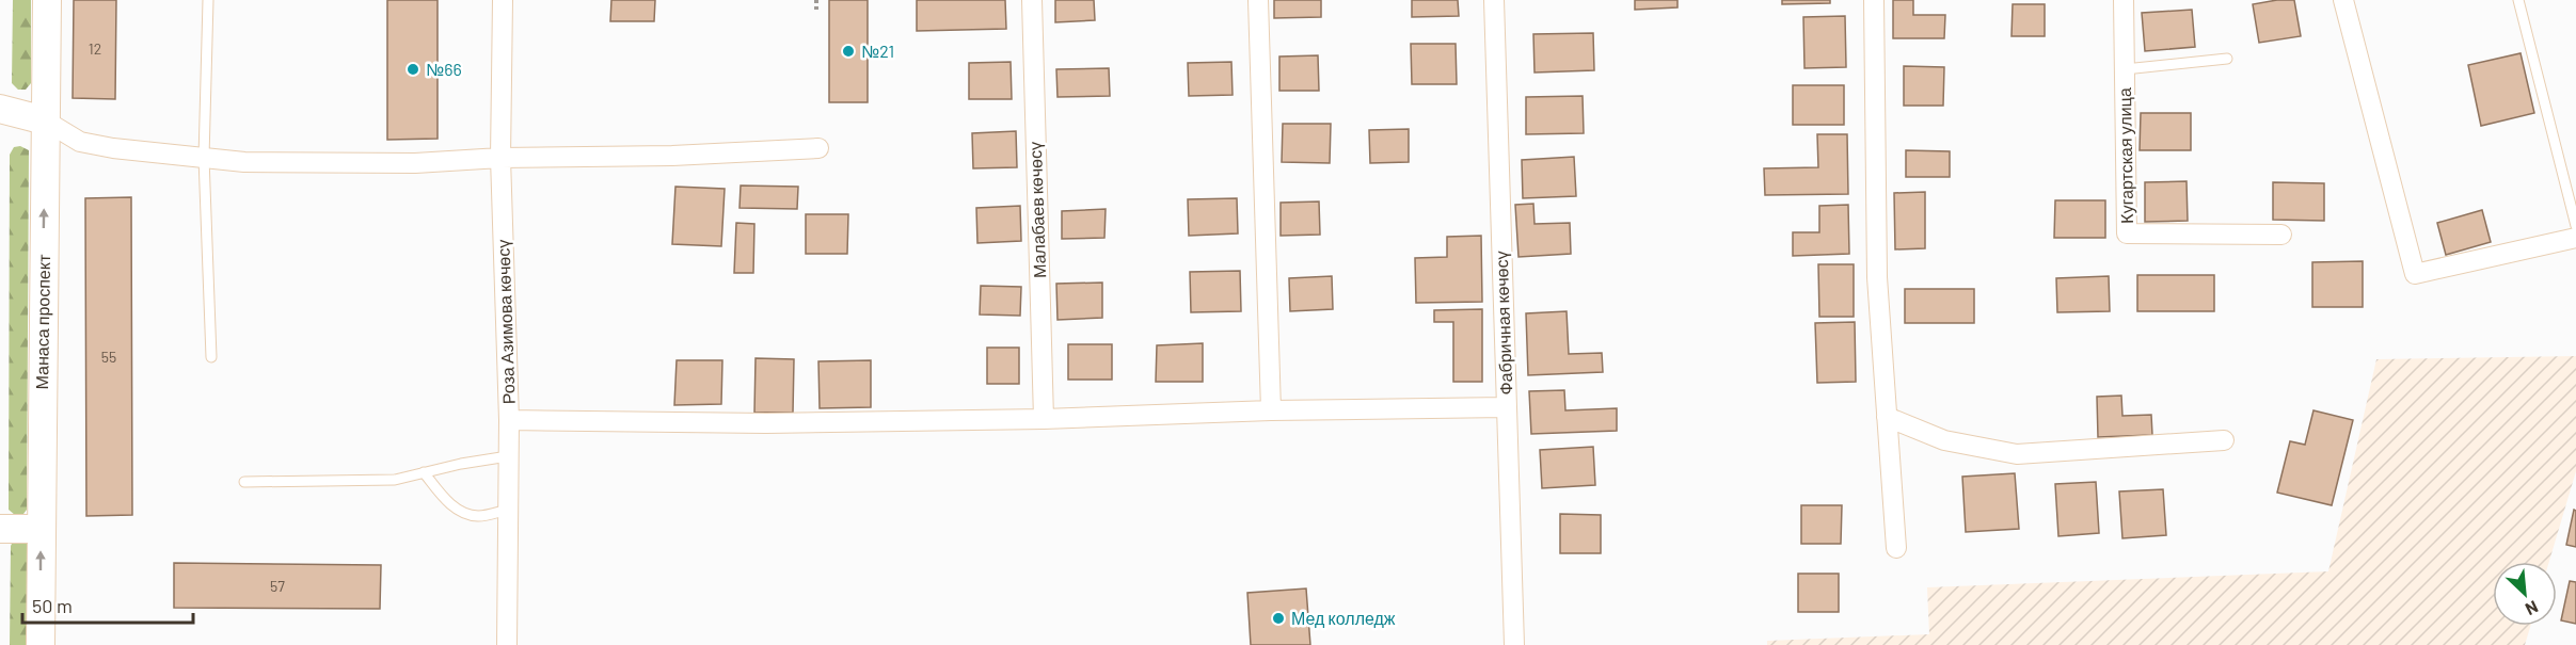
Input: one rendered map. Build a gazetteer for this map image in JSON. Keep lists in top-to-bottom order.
{
  "streets": {
    "main road": ["Манаса проспект"],
    "street": [
      "Кугартская улица",
      "Малабаев көчөсү",
      "Роза Азимова көчөсү",
      "Фабричная көчөсү"
    ]
  },
  "one_way": ["Манаса проспект"],
  "places": ["№21", "№66", "Мед колледж"],
  "house_numbers": ["12", "55", "57"],
  "scale_bar": "50 m",
  "north": "bottom right"
}
